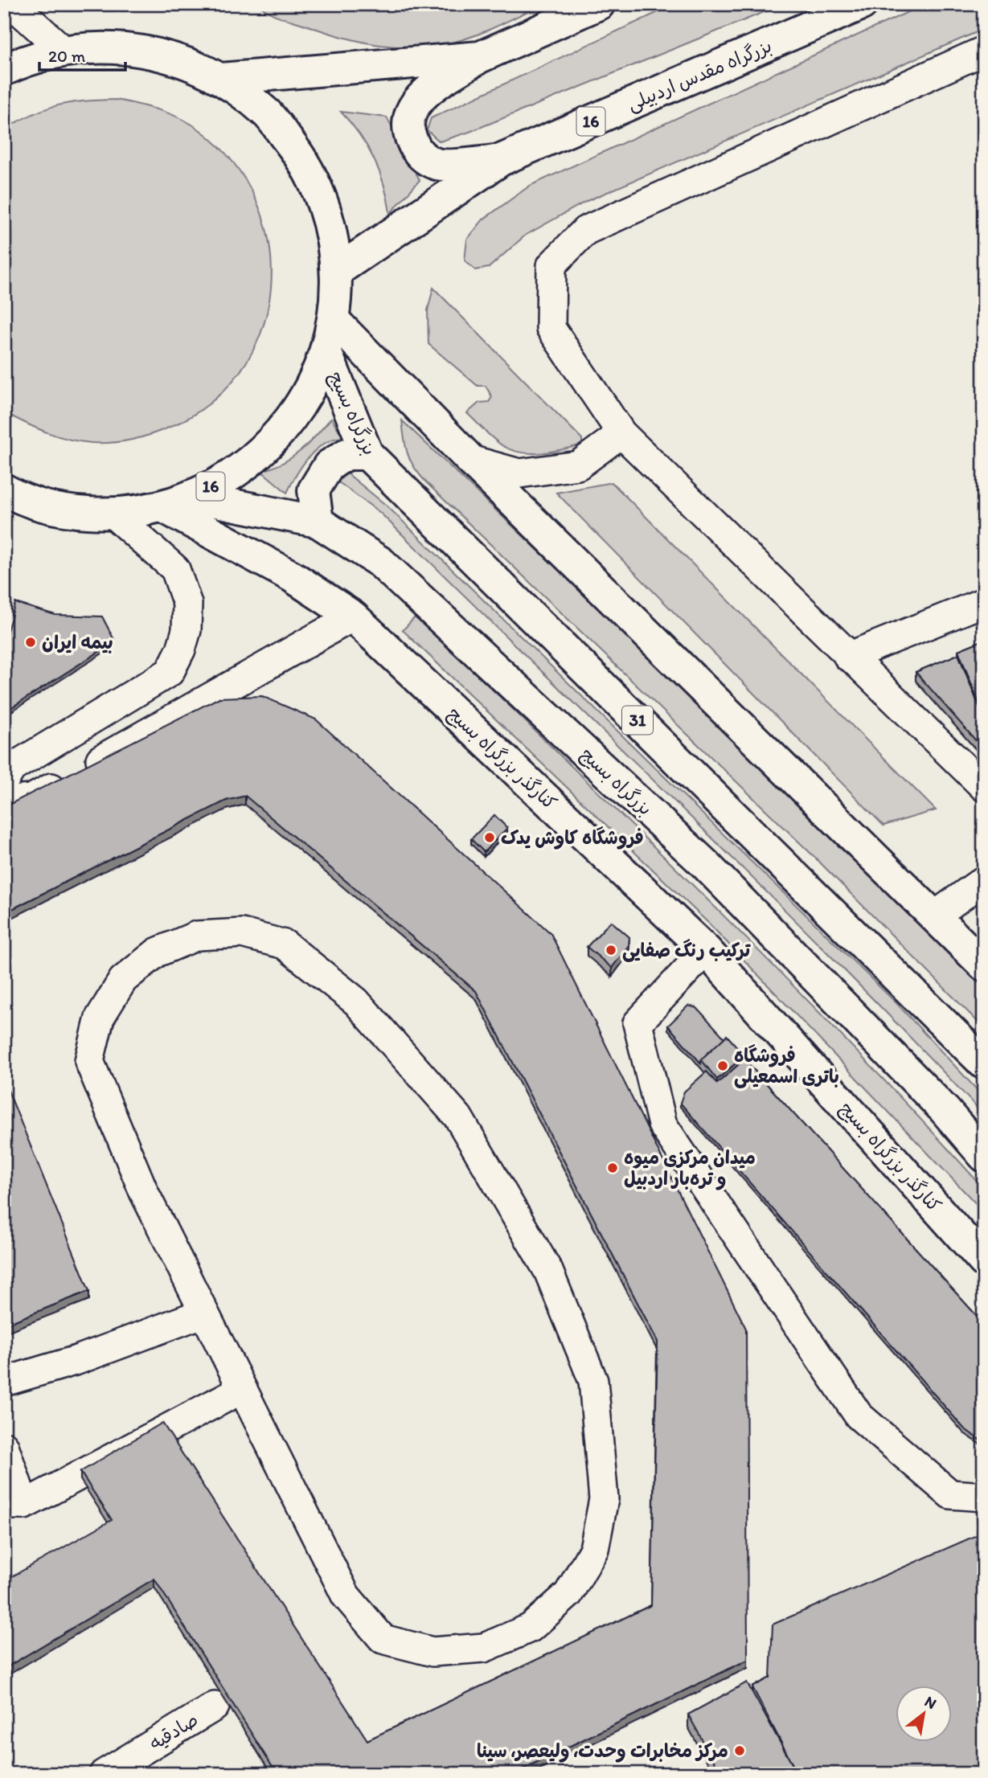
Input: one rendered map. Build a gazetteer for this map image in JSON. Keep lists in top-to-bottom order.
{
  "streets": {
    "main road": [
      "بزرگراه مقدس اردبیلی",
      "16",
      "بزرگراه بسیج",
      "31",
      "کنارگذر بزرگراه بسیج"
    ],
    "street": ["صادقیه"]
  },
  "crossings": [
    ["بزرگراه مقدس اردبیلی", "16"],
    ["16", "بزرگراه بسیج"],
    ["16", "کنارگذر بزرگراه بسیج"]
  ],
  "places": [
    "بیمه ایران",
    "فروشگاه کاوش یدک",
    "ترکیب رنگ صفایی",
    "فروشگاه باتری اسمعیلی",
    "میدان مرکزی میوه و تره‌بار اردبیل",
    "مرکز مخابرات وحدت، ولیعصر، سینا"
  ],
  "scale_bar": "20 m",
  "north": "top right"
}
